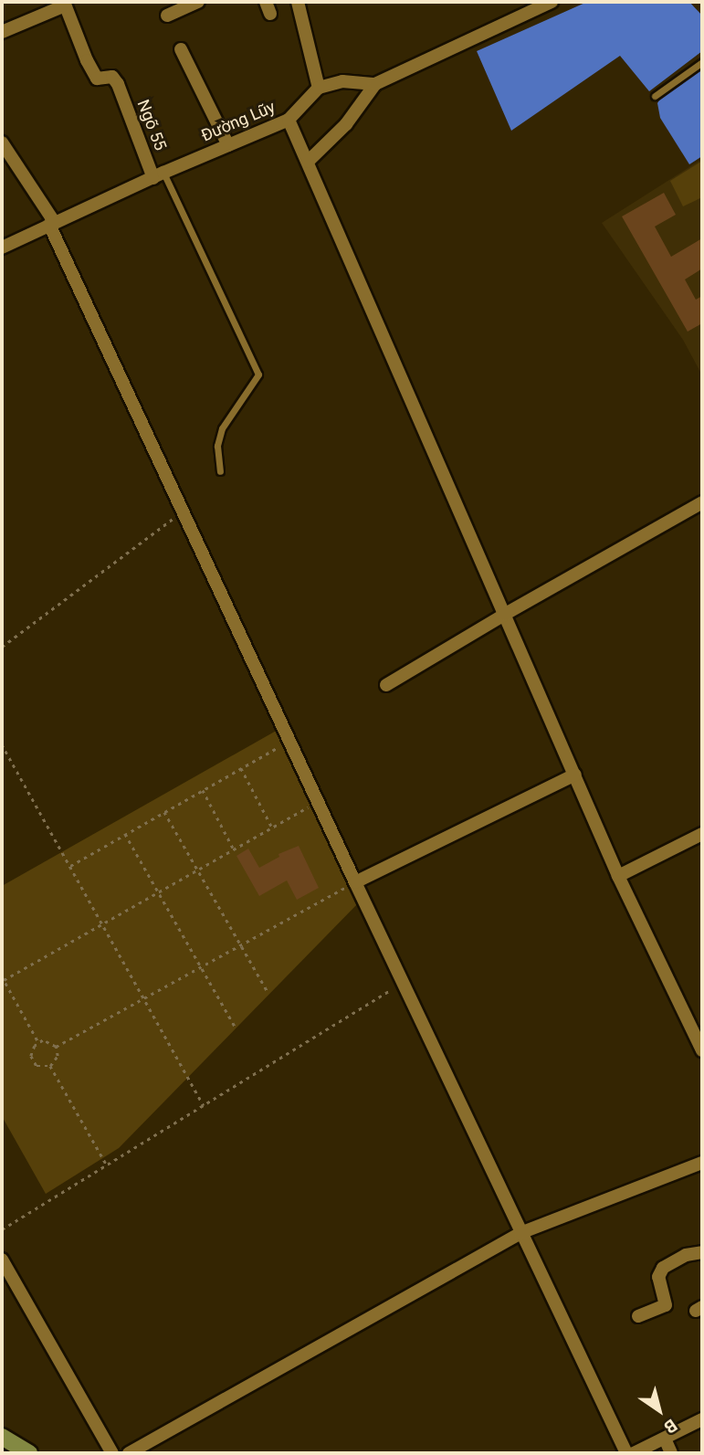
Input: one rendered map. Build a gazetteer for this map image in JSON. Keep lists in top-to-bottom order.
{
  "streets": {
    "street": ["Đường Lũy", "Ngõ 55"]
  },
  "crossings": [
    ["Đường Lũy", "Ngõ 55"]
  ],
  "north": "bottom right"
}
